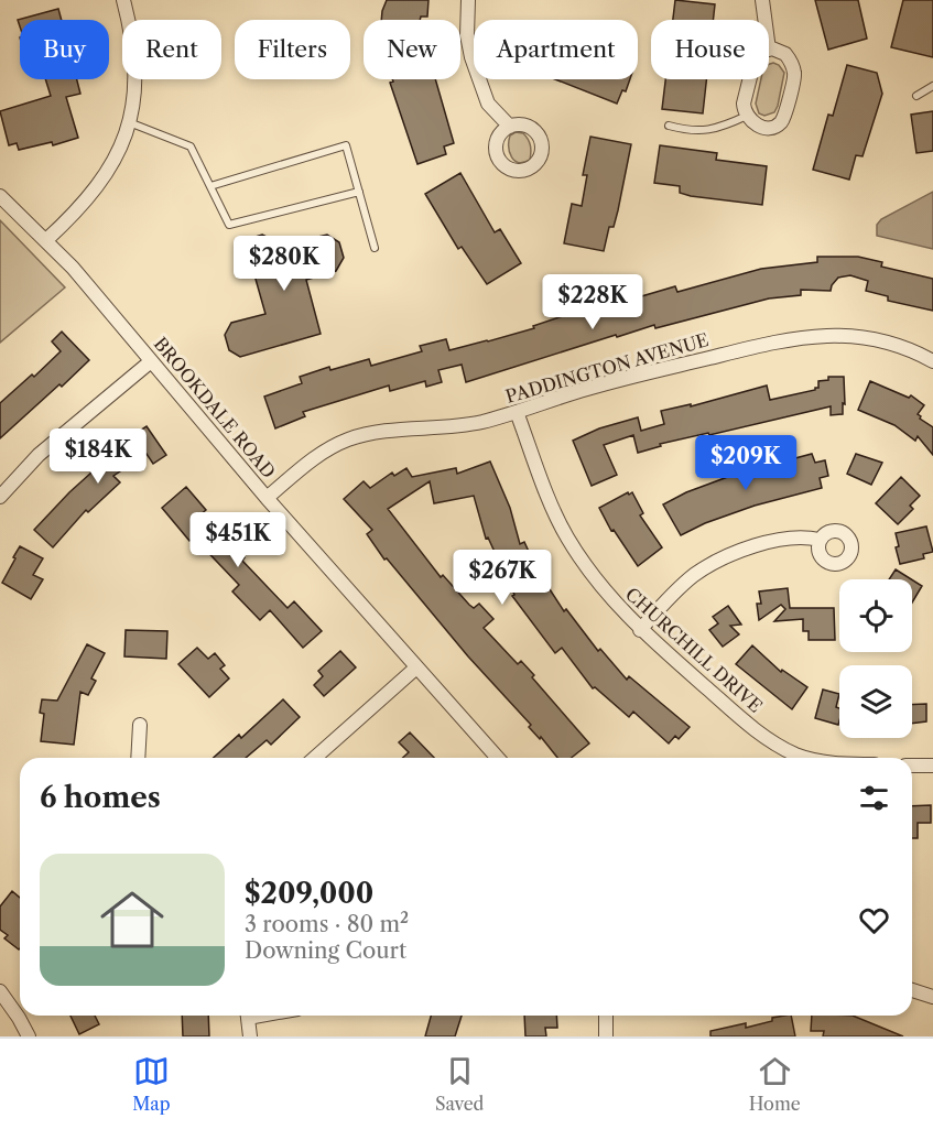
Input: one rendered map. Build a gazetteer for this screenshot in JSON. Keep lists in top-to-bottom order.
{
  "streets": {
    "street": ["PADDINGTON AVENUE", "BROOKDALE ROAD", "CHURCHILL DRIVE"]
  },
  "crossings": [
    ["PADDINGTON AVENUE", "BROOKDALE ROAD"],
    ["PADDINGTON AVENUE", "CHURCHILL DRIVE"]
  ],
  "page": {
    "chip": [
      "Buy",
      "Rent",
      "Filters",
      "New",
      "Apartment",
      "House"
    ],
    "price": [
      "$280K",
      "$228K",
      "$184K",
      "$209K",
      "$451K",
      "$267K"
    ],
    "heading": "6 homes",
    "list": [
      {
        "name": "$209,000",
        "note": "3 rooms · 80 m² · Downing Court"
      }
    ],
    "tabs": ["Map", "Saved", "Home"]
  }
}
